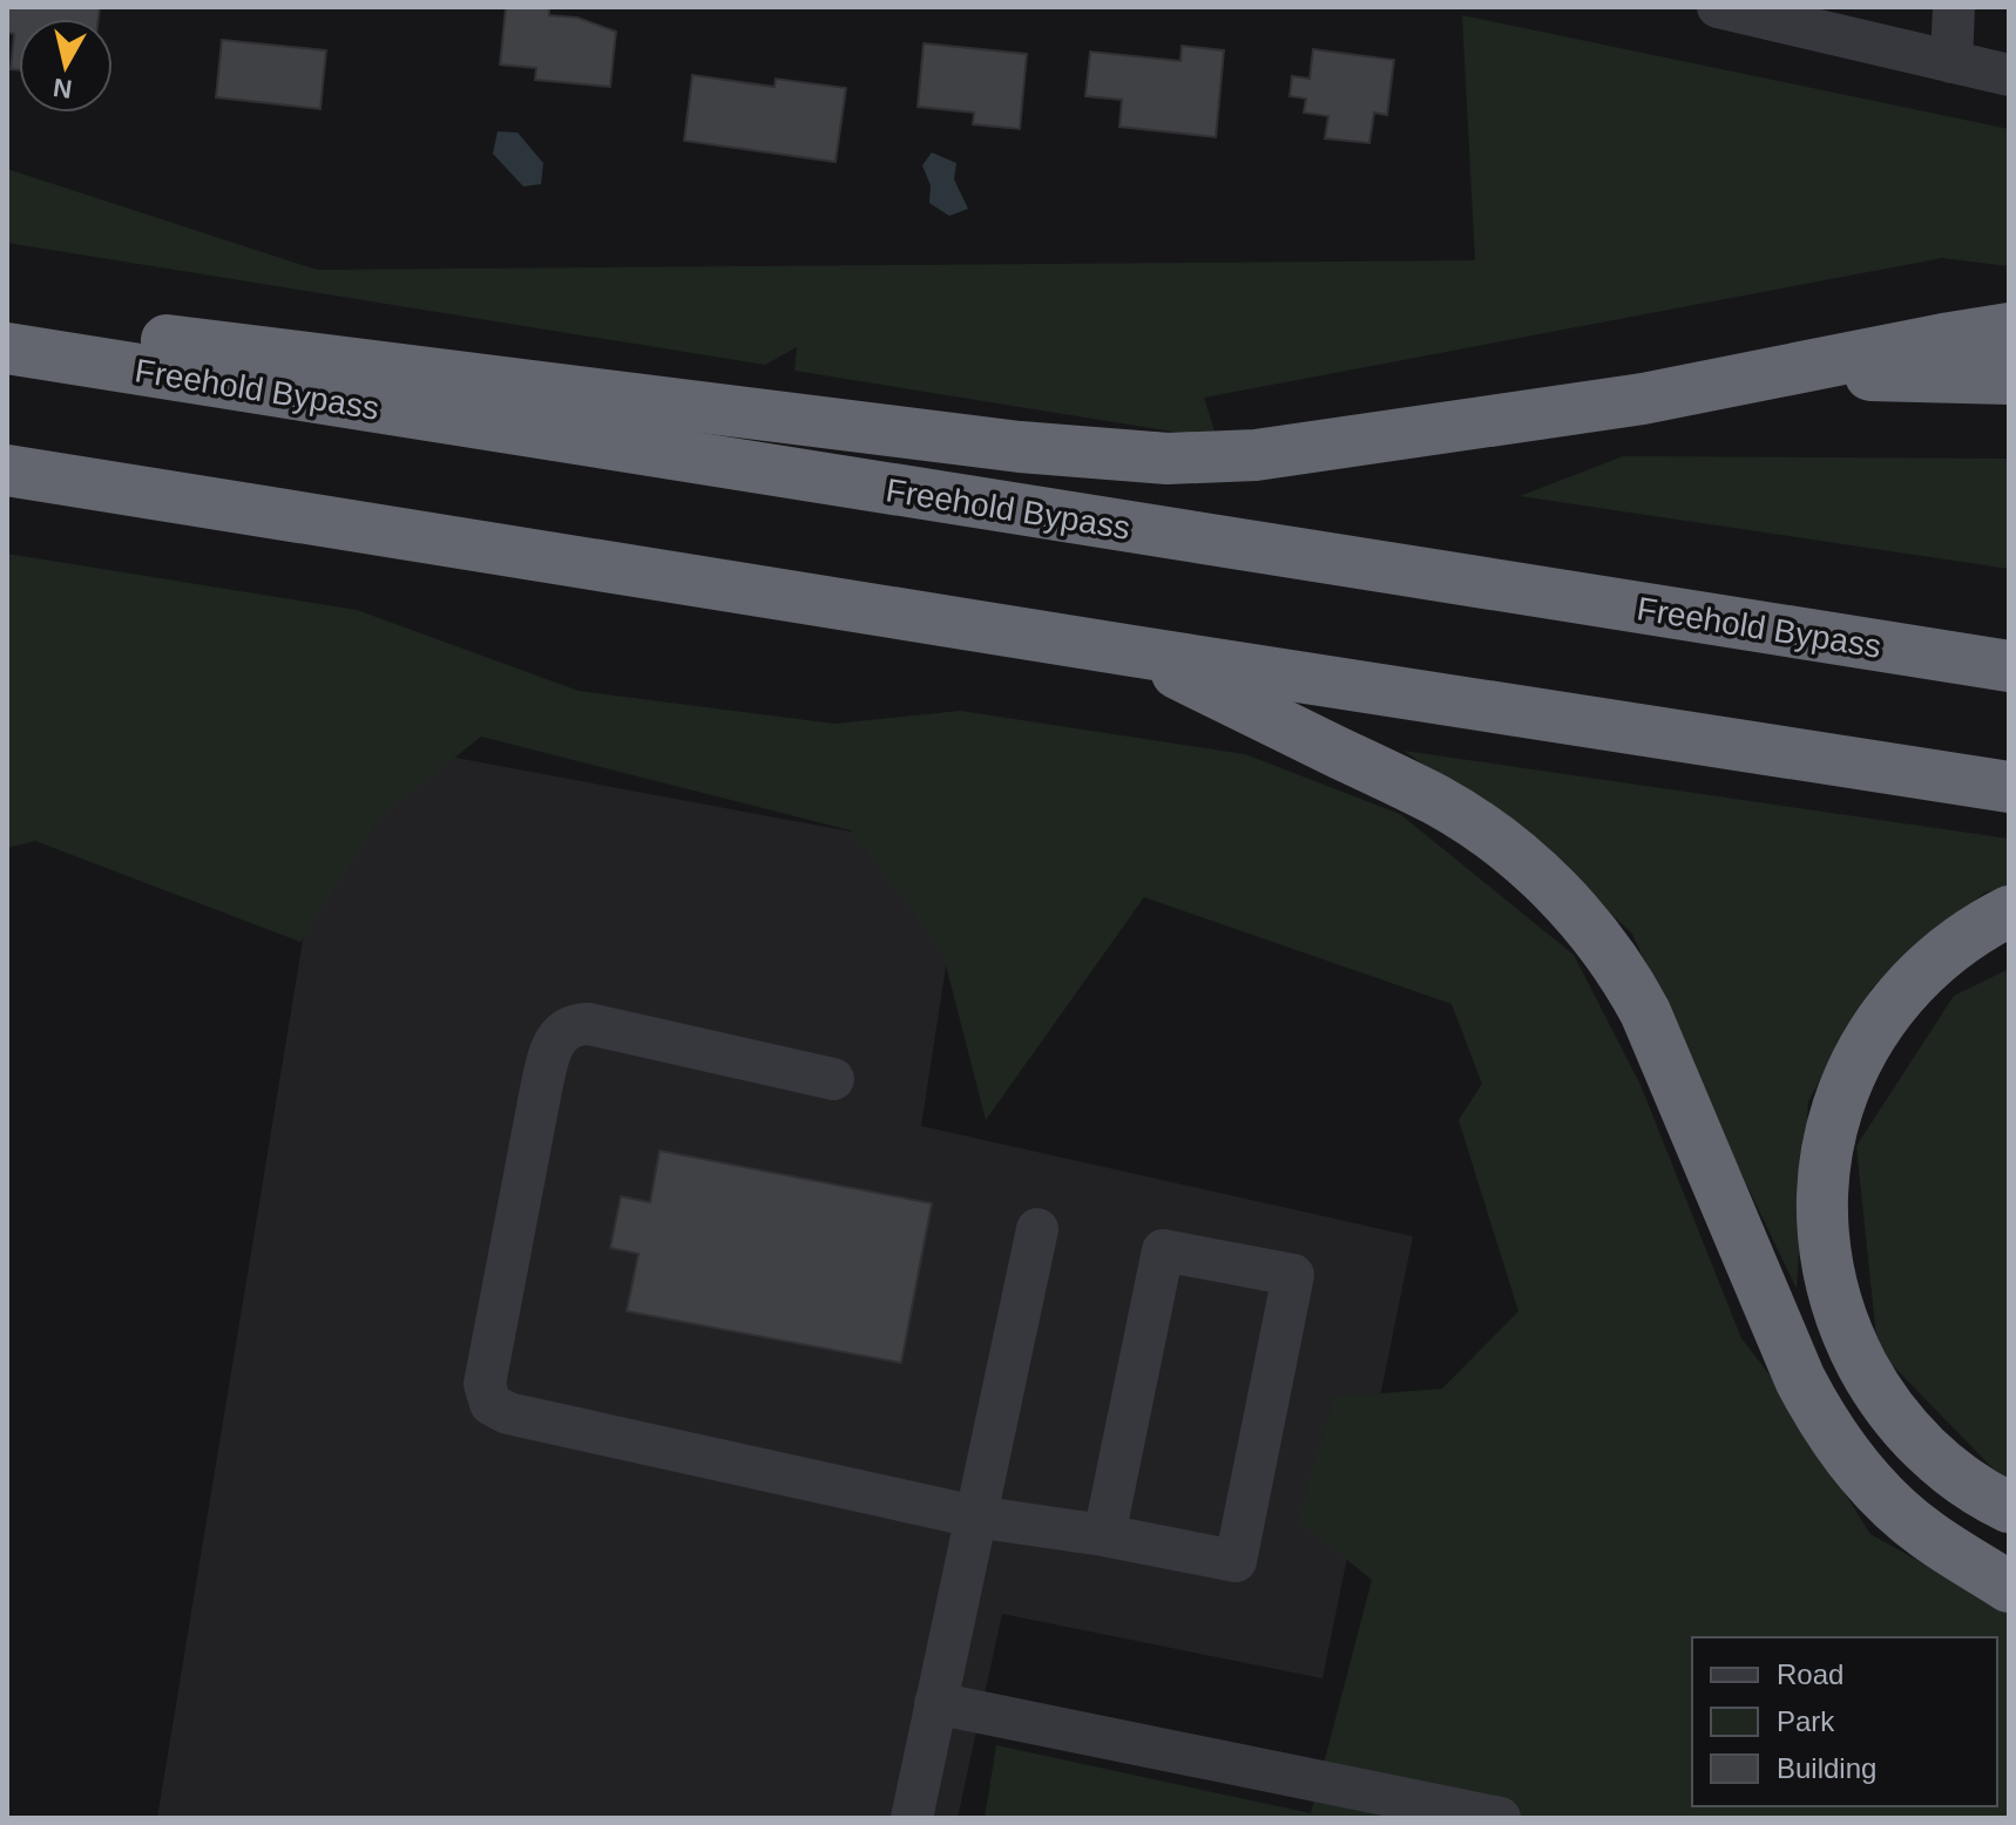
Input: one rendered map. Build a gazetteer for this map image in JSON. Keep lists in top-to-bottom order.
{
  "streets": {
    "highway": ["Freehold Bypass"]
  },
  "legend": ["Road", "Park", "Building"],
  "north": "bottom"
}
